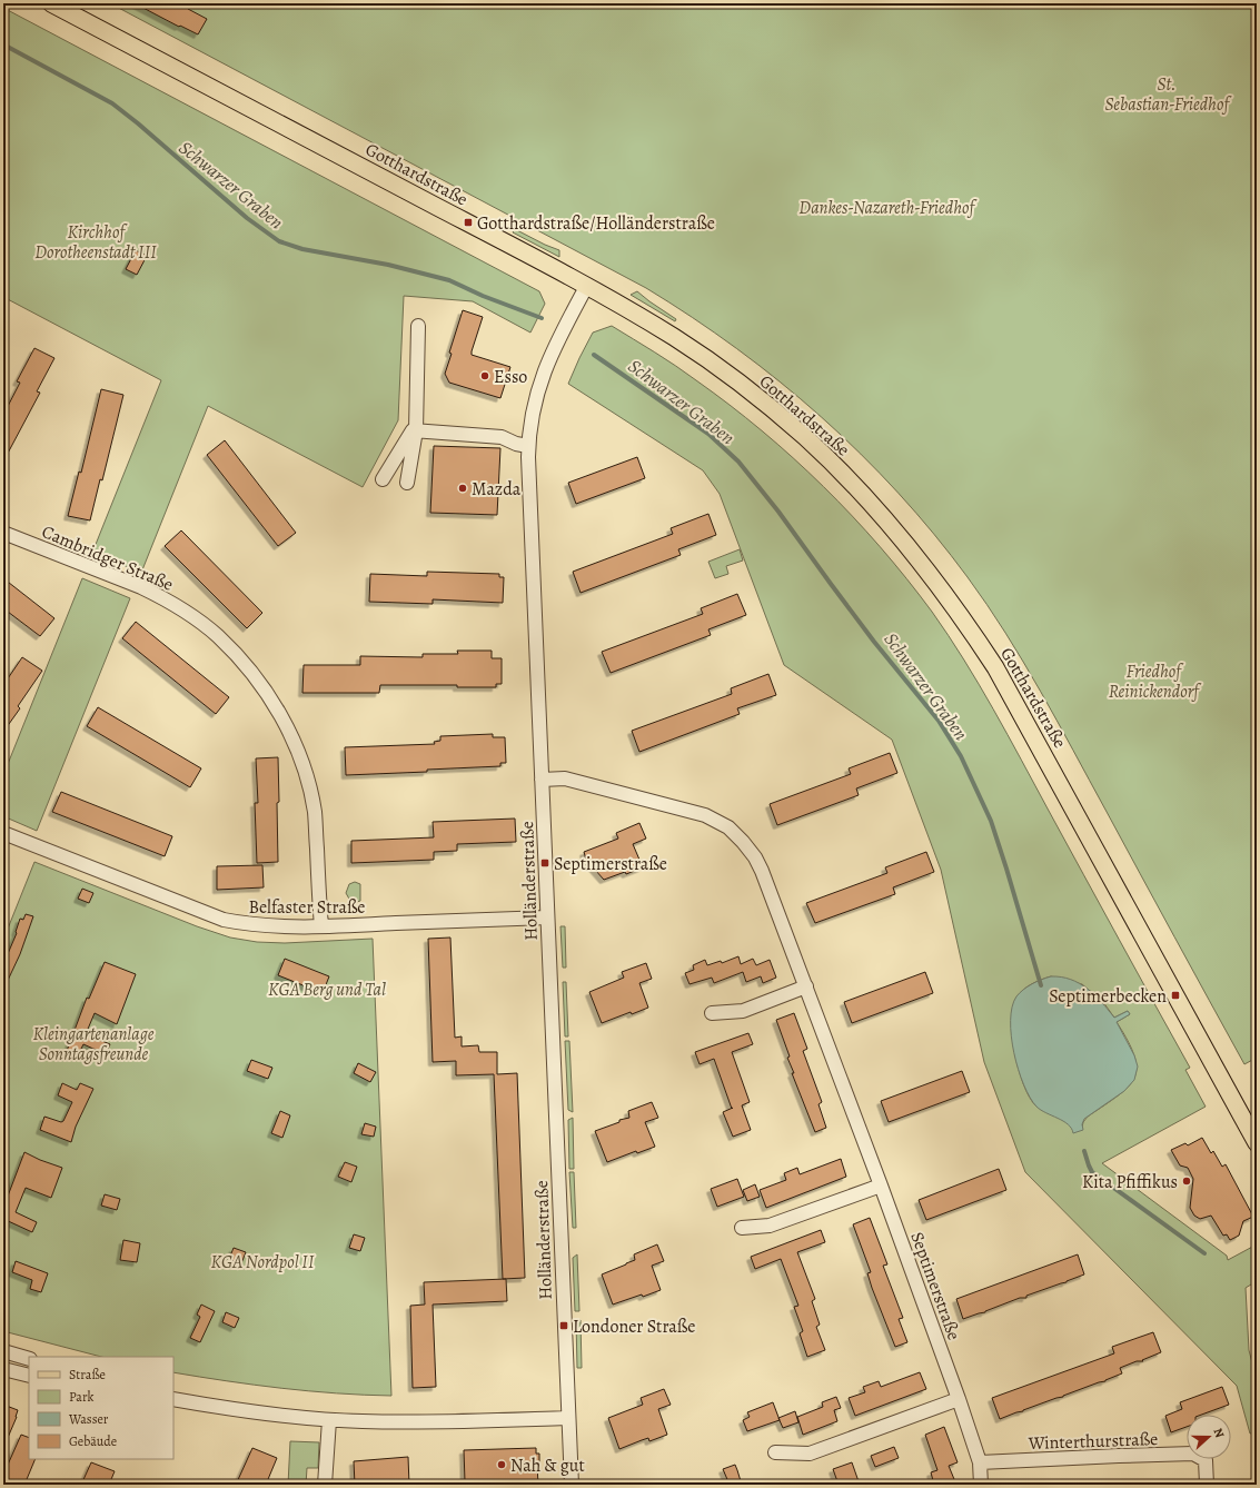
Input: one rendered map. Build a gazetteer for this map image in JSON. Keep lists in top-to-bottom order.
{
  "streets": {
    "main road": ["Gotthardstraße"],
    "street": [
      "Cambridger Straße",
      "Holländerstraße",
      "Belfaster Straße",
      "Septimerstraße",
      "Winterthurstraße"
    ]
  },
  "crossings": [
    ["Gotthardstraße", "Holländerstraße"],
    ["Cambridger Straße", "Belfaster Straße"],
    ["Holländerstraße", "Belfaster Straße"],
    ["Holländerstraße", "Septimerstraße"],
    ["Septimerstraße", "Winterthurstraße"]
  ],
  "water": ["Schwarzer Graben"],
  "parks": [
    "St. Sebastian-Friedhof",
    "Dankes-Nazareth-Friedhof",
    "Kirchhof Dorotheenstadt III",
    "Friedhof Reinickendorf",
    "KGA Berg und Tal",
    "Kleingartenanlage Sonntagsfreunde",
    "KGA Nordpol II"
  ],
  "places": {
    "transit": [
      "Gotthardstraße/Holländerstraße",
      "Septimerstraße",
      "Septimerbecken",
      "Londoner Straße"
    ],
    "other": [
      "Esso",
      "Mazda",
      "Kita Pfiffikus",
      "Nah & gut"
    ]
  },
  "legend": [
    "Straße",
    "Park",
    "Wasser",
    "Gebäude"
  ],
  "north": "right"
}
